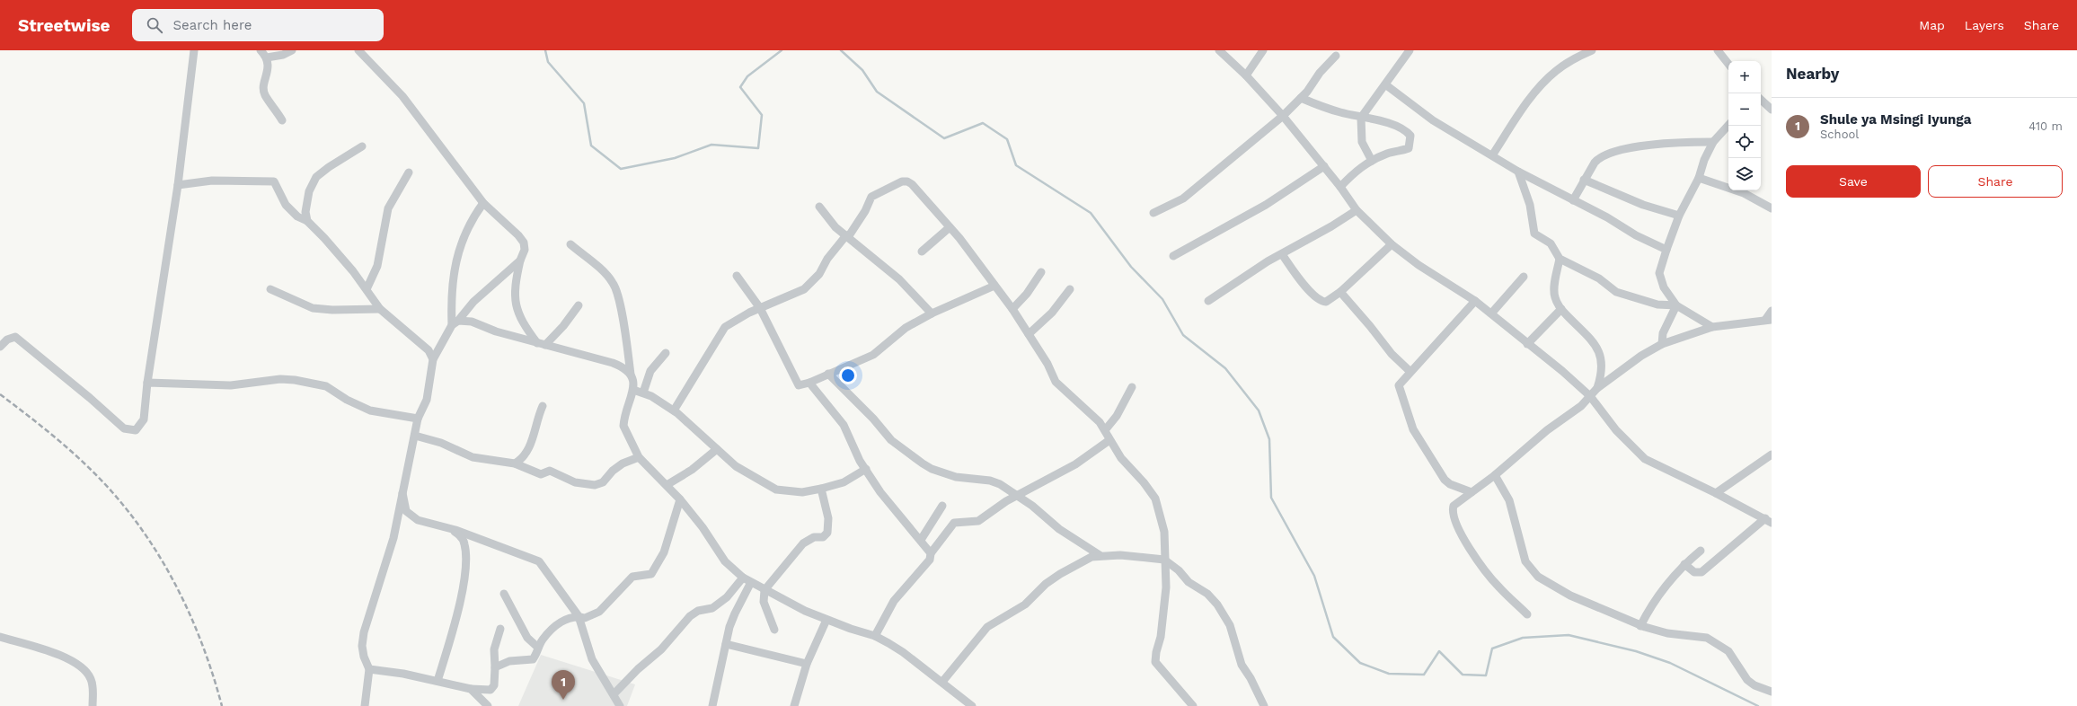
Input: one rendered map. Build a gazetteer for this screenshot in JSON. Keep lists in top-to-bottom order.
{
  "page": {
    "header": "Streetwise",
    "search": "Search here",
    "nav": ["Map", "Layers", "Share"],
    "heading": "Nearby",
    "map_buttons": ["+", "−"],
    "list": [
      {
        "mark": "1",
        "name": "Shule ya Msingi Iyunga",
        "note": "School",
        "value": "410 m"
      }
    ],
    "buttons": ["Save", "Share"],
    "pins": "1"
  }
}
